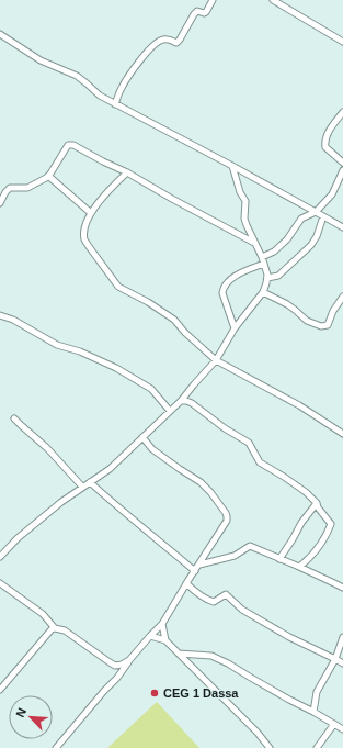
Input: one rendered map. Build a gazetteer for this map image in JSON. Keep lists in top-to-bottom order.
{
  "places": ["CEG 1 Dassa"],
  "north": "top left"
}
